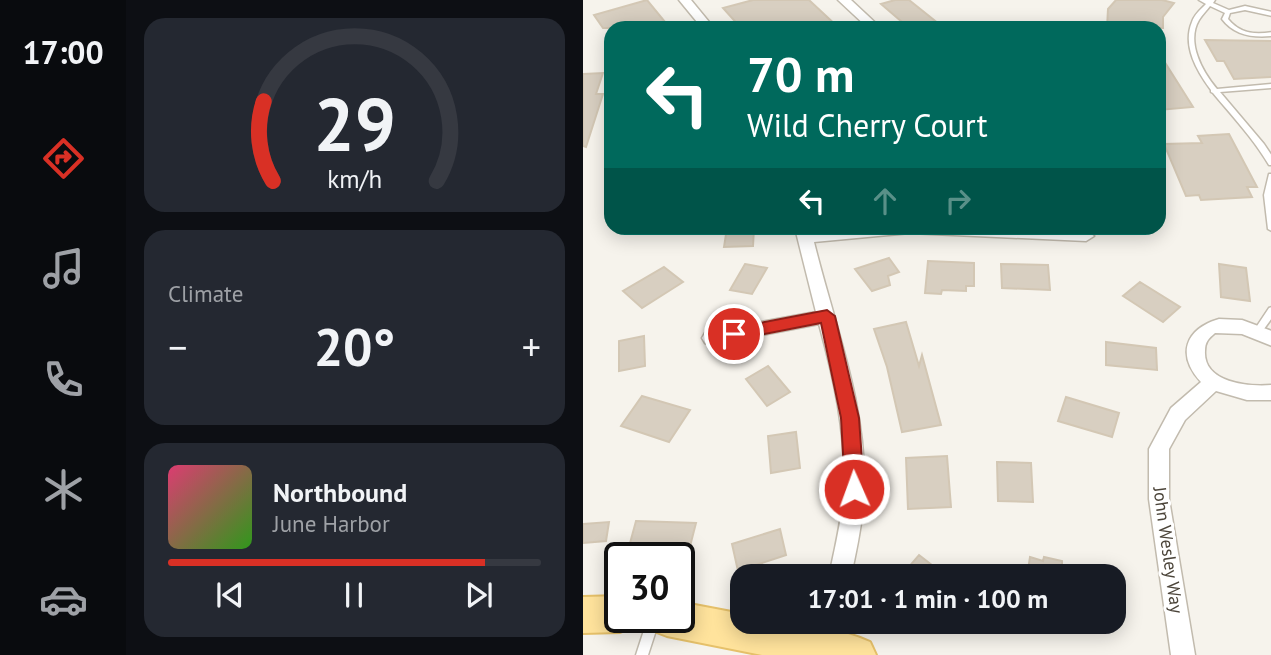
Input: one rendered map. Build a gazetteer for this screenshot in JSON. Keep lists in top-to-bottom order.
{
  "streets": {
    "street": ["John Wesley Way"]
  },
  "page": {
    "tabs": "17:00",
    "turn": ["70 m", "Wild Cherry Court"],
    "tile": "Climate",
    "heat": ["−", "20°", "+"],
    "song": ["Northbound", "June Harbor"],
    "limit": "30",
    "trip": "17:01 · 1 min · 100 m",
    "gauge": ["29", "km/h"]
  }
}
